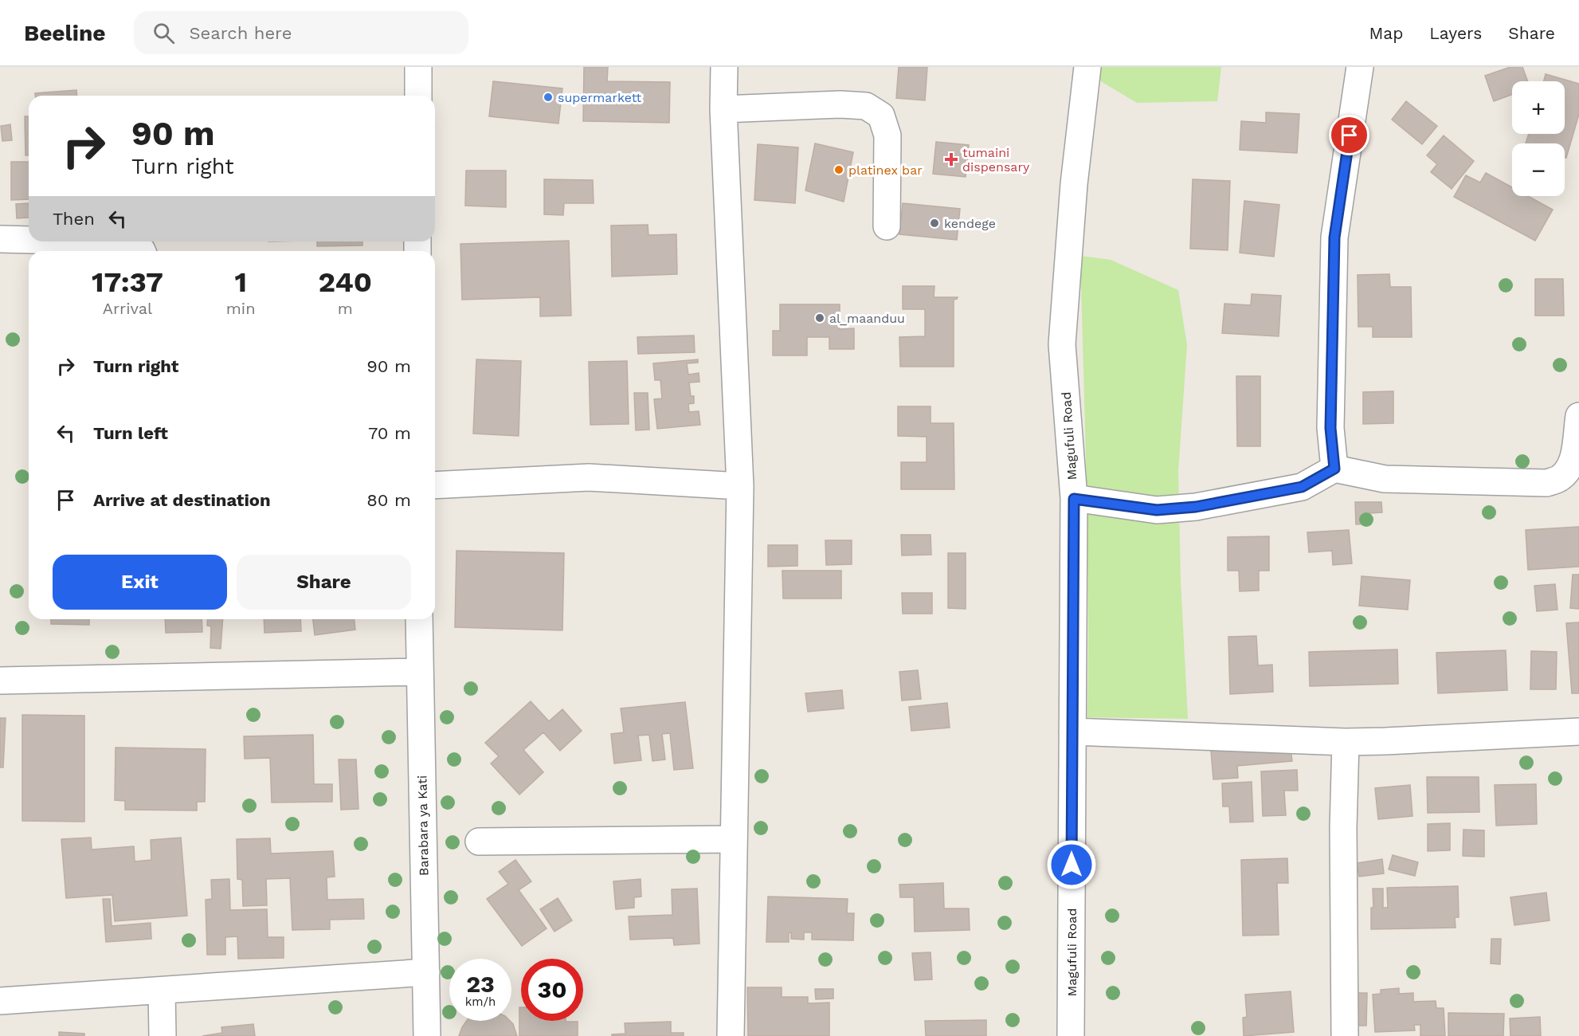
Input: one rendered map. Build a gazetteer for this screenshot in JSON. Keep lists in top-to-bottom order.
{
  "streets": {
    "street": ["Magufuli Road", "Barabara ya Kati"]
  },
  "places": {
    "other": [
      "supermarkett",
      "platinex bar",
      "kendege",
      "al_maanduu"
    ],
    "health": ["tumaini dispensary"]
  },
  "page": {
    "header": "Beeline",
    "search": "Search here",
    "nav": ["Map", "Layers", "Share"],
    "map_buttons": ["+", "−"],
    "turn": ["90 m", "Turn right"],
    "then": "Then",
    "eta": [
      "17:37",
      "Arrival",
      "1",
      "min",
      "240",
      "m"
    ],
    "list": [
      {
        "name": "Turn right",
        "value": "90 m"
      },
      {
        "name": "Turn left",
        "value": "70 m"
      },
      {
        "name": "Arrive at destination",
        "value": "80 m"
      }
    ],
    "buttons": ["Exit", "Share"],
    "speed": "23 km/h",
    "limit": "30"
  }
}
